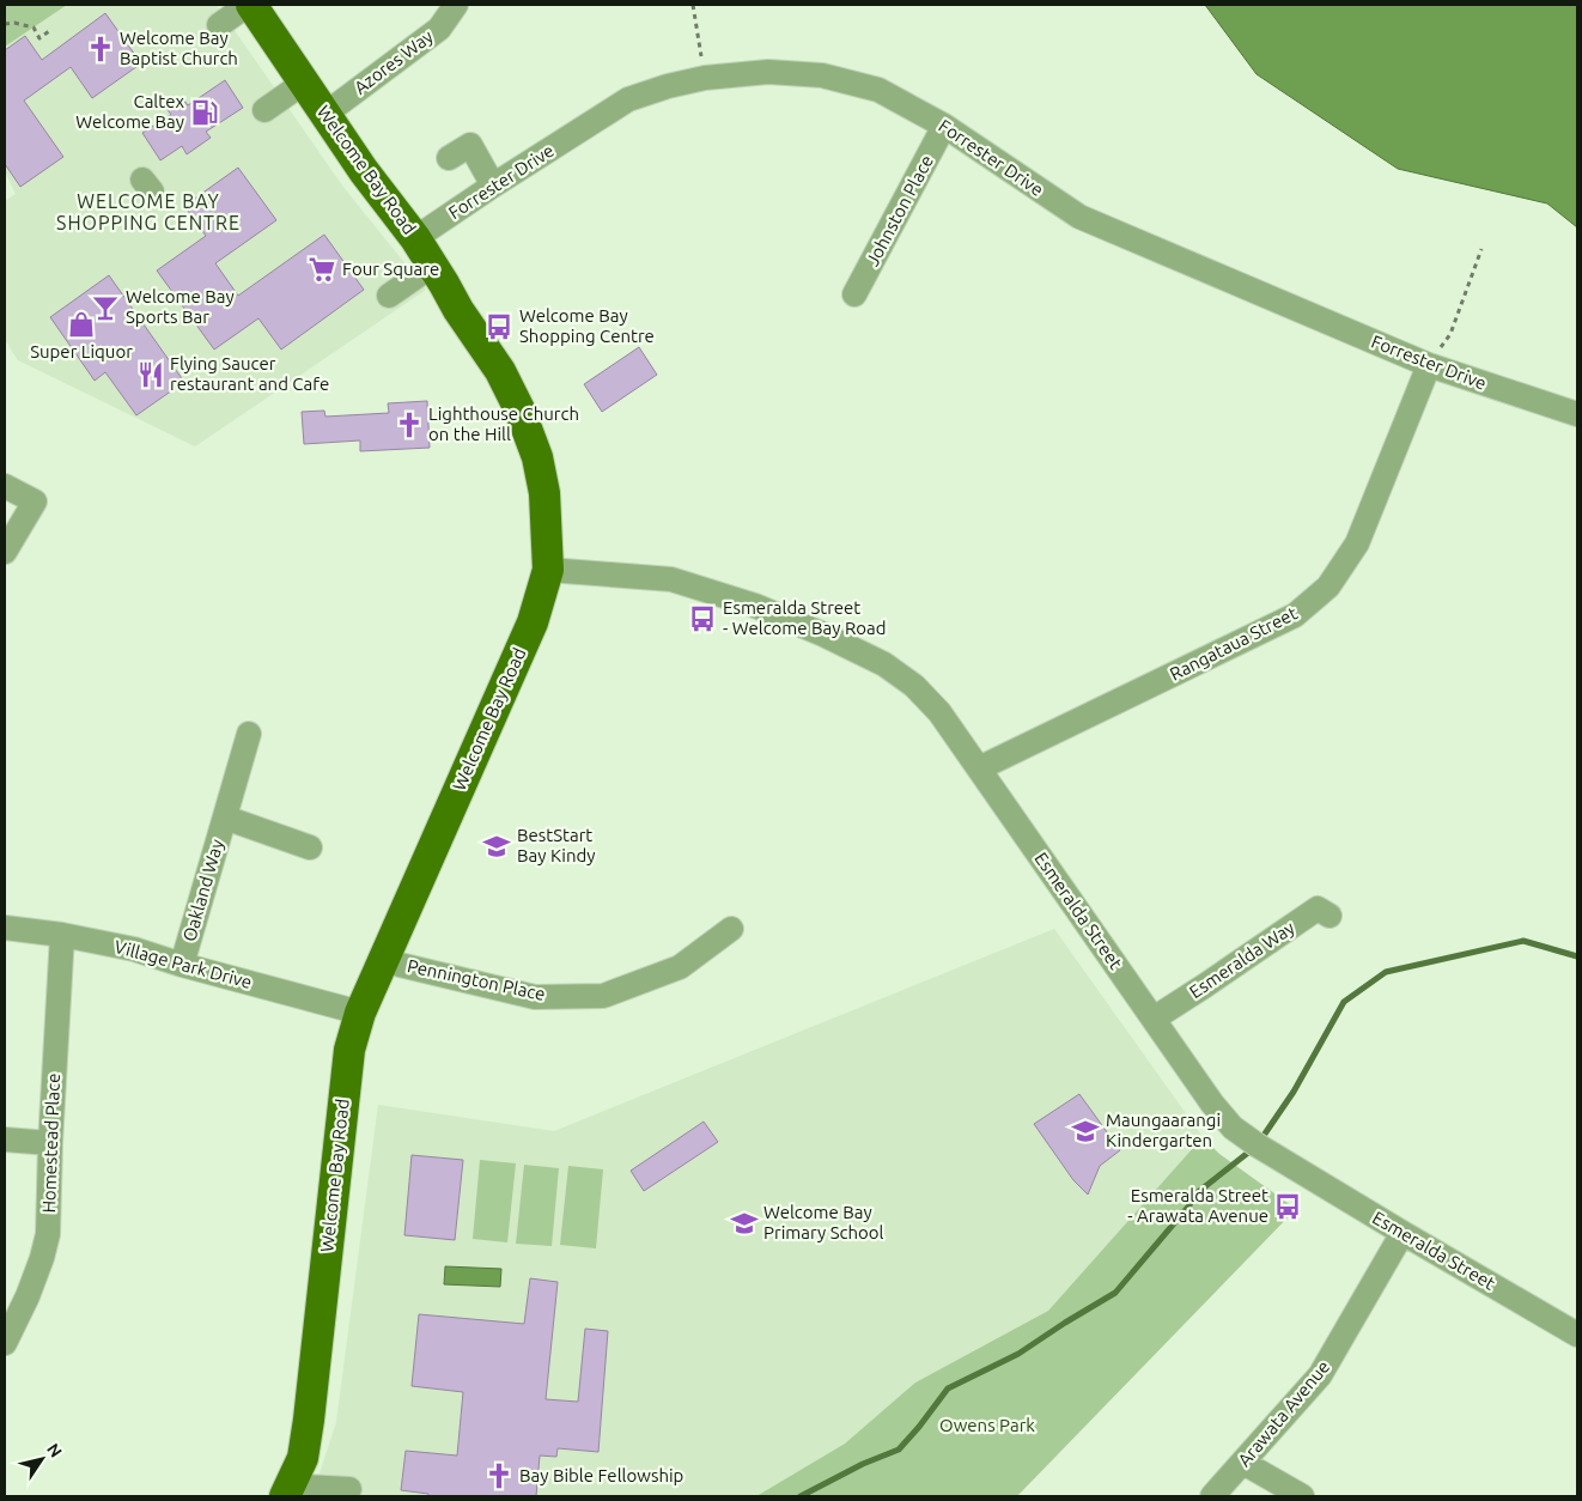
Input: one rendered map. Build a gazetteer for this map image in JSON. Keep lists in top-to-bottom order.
{
  "streets": {
    "main road": ["Welcome Bay Road"],
    "street": [
      "Azores Way",
      "Forrester Drive",
      "Johnston Place",
      "Rangataua Street",
      "Oakland Way",
      "Esmeralda Street",
      "Esmeralda Way",
      "Village Park Drive",
      "Pennington Place",
      "Homestead Place",
      "Arawata Avenue"
    ]
  },
  "crossings": [
    ["Azores Way", "Welcome Bay Road"],
    ["Forrester Drive", "Welcome Bay Road"],
    ["Forrester Drive", "Johnston Place"],
    ["Forrester Drive", "Rangataua Street"],
    ["Welcome Bay Road", "Esmeralda Street"],
    ["Welcome Bay Road", "Village Park Drive"],
    ["Welcome Bay Road", "Pennington Place"],
    ["Rangataua Street", "Esmeralda Street"],
    ["Oakland Way", "Village Park Drive"],
    ["Esmeralda Street", "Esmeralda Way"],
    ["Esmeralda Street", "Arawata Avenue"],
    ["Village Park Drive", "Homestead Place"]
  ],
  "districts": ["WELCOME BAY SHOPPING CENTRE"],
  "parks": ["Owens Park"],
  "places": {
    "church": ["Welcome Bay Baptist Church", "Lighthouse Church on the Hill", "Bay Bible Fellowship"],
    "fuel station": ["Caltex Welcome Bay"],
    "supermarket": ["Four Square"],
    "bar": ["Welcome Bay Sports Bar"],
    "shop": ["Super Liquor"],
    "bus stop": ["Welcome Bay Shopping Centre", "Esmeralda Street - Welcome Bay Road", "Esmeralda Street - Arawata Avenue"],
    "restaurant": ["Flying Saucer restaurant and Cafe"],
    "school or university": ["BestStart Bay Kindy", "Maungaarangi Kindergarten", "Welcome Bay Primary School"]
  },
  "north": "top right"
}
